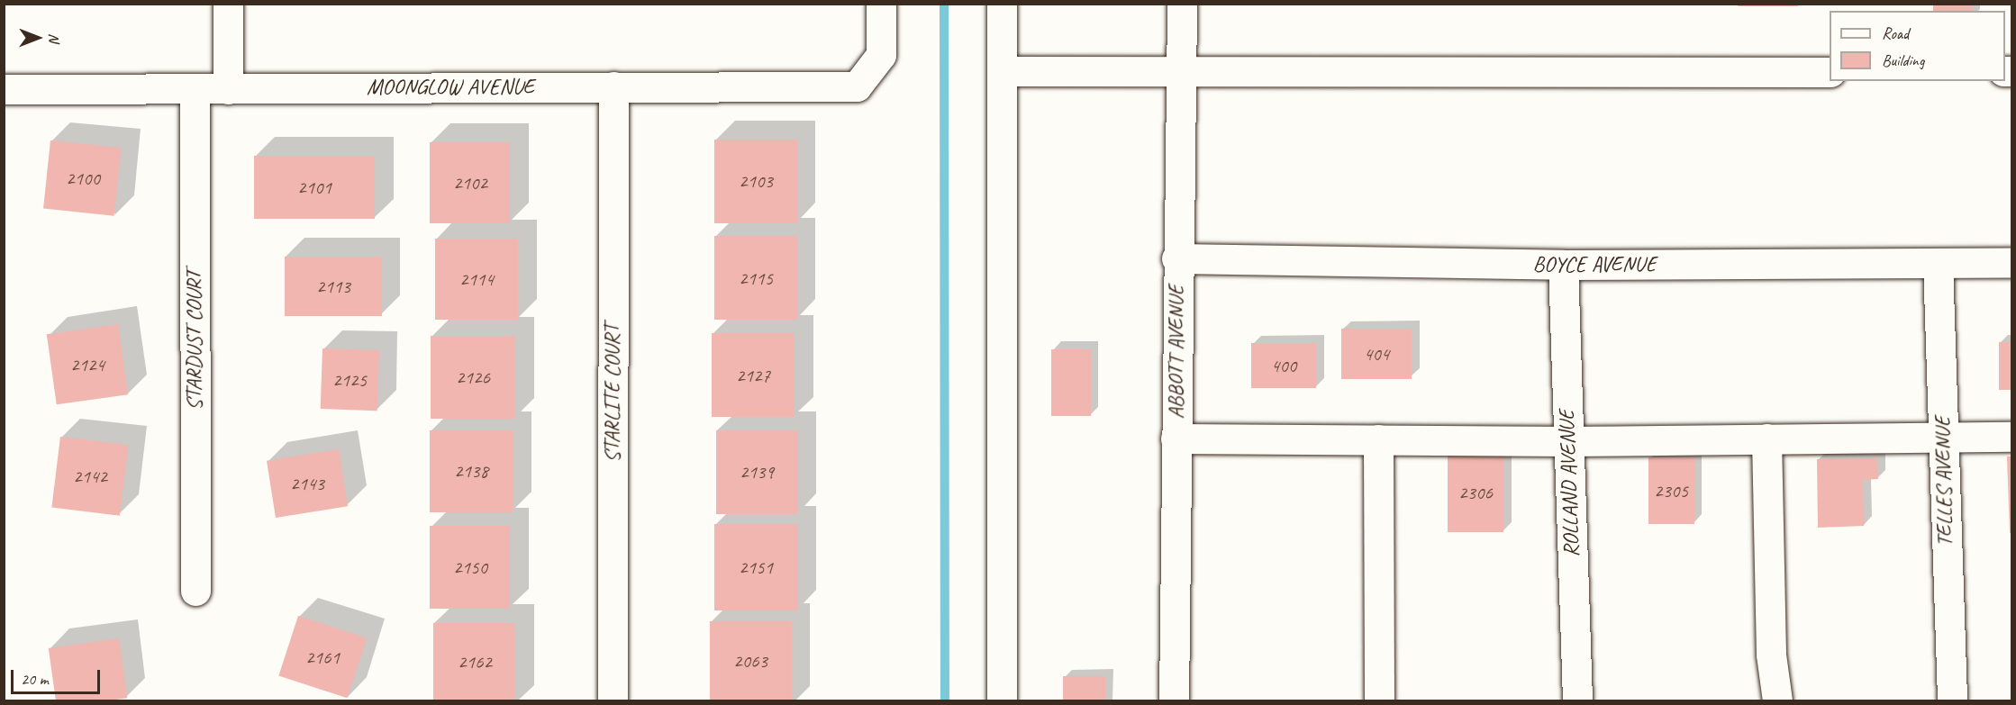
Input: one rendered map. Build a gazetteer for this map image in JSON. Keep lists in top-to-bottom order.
{
  "streets": {
    "street": [
      "MOONGLOW AVENUE",
      "BOYCE AVENUE",
      "STARDUST COURT",
      "ABBOTT AVENUE",
      "STARLITE COURT",
      "TELLES AVENUE",
      "ROLLAND AVENUE"
    ]
  },
  "crossings": [
    ["MOONGLOW AVENUE", "STARDUST COURT"],
    ["MOONGLOW AVENUE", "STARLITE COURT"],
    ["BOYCE AVENUE", "ABBOTT AVENUE"],
    ["BOYCE AVENUE", "TELLES AVENUE"],
    ["BOYCE AVENUE", "ROLLAND AVENUE"]
  ],
  "house_numbers": [
    "2100",
    "2103",
    "2102",
    "2101",
    "2115",
    "2114",
    "2113",
    "404",
    "2124",
    "400",
    "2127",
    "2126",
    "2125",
    "2138",
    "2139",
    "2142",
    "2143",
    "2305",
    "2306",
    "2150",
    "2151",
    "2161",
    "2063",
    "2162"
  ],
  "legend": ["Road", "Building"],
  "scale_bar": "20 m",
  "north": "right"
}
